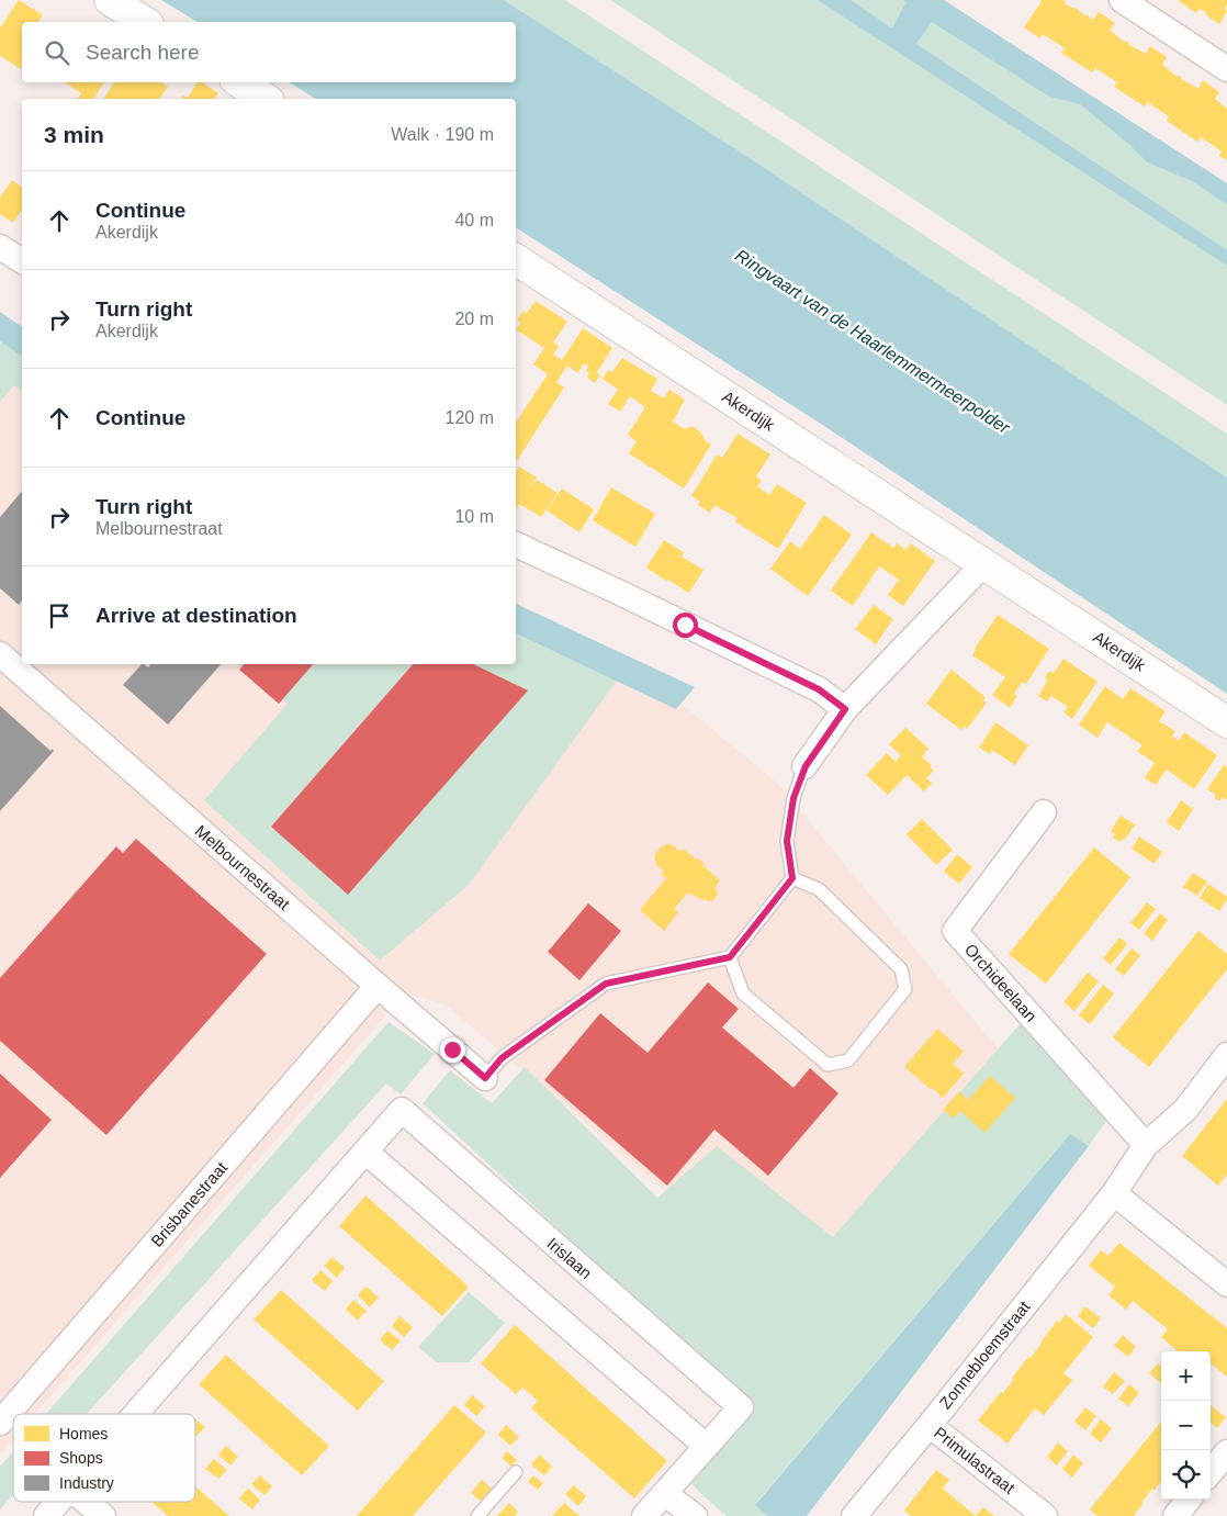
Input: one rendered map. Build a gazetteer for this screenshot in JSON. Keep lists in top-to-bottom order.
{
  "streets": {
    "street": [
      "Akerdijk",
      "Melbournestraat",
      "Orchideelaan",
      "Brisbanestraat",
      "Irislaan",
      "Zonnebloemstraat",
      "Primulastraat"
    ]
  },
  "crossings": [
    ["Melbournestraat", "Brisbanestraat"],
    ["Zonnebloemstraat", "Primulastraat"]
  ],
  "water": ["Ringvaart van de Haarlemmermeerpolder"],
  "legend": ["Homes", "Shops", "Industry"],
  "page": {
    "search": "Search here",
    "heading": ["3 min", "Walk · 190 m"],
    "list": [
      ["Continue", "Akerdijk", "40 m"],
      ["Turn right", "Akerdijk", "20 m"],
      ["Continue", "120 m"],
      ["Turn right", "Melbournestraat", "10 m"],
      "Arrive at destination"
    ],
    "map_buttons": ["+", "−"]
  }
}
